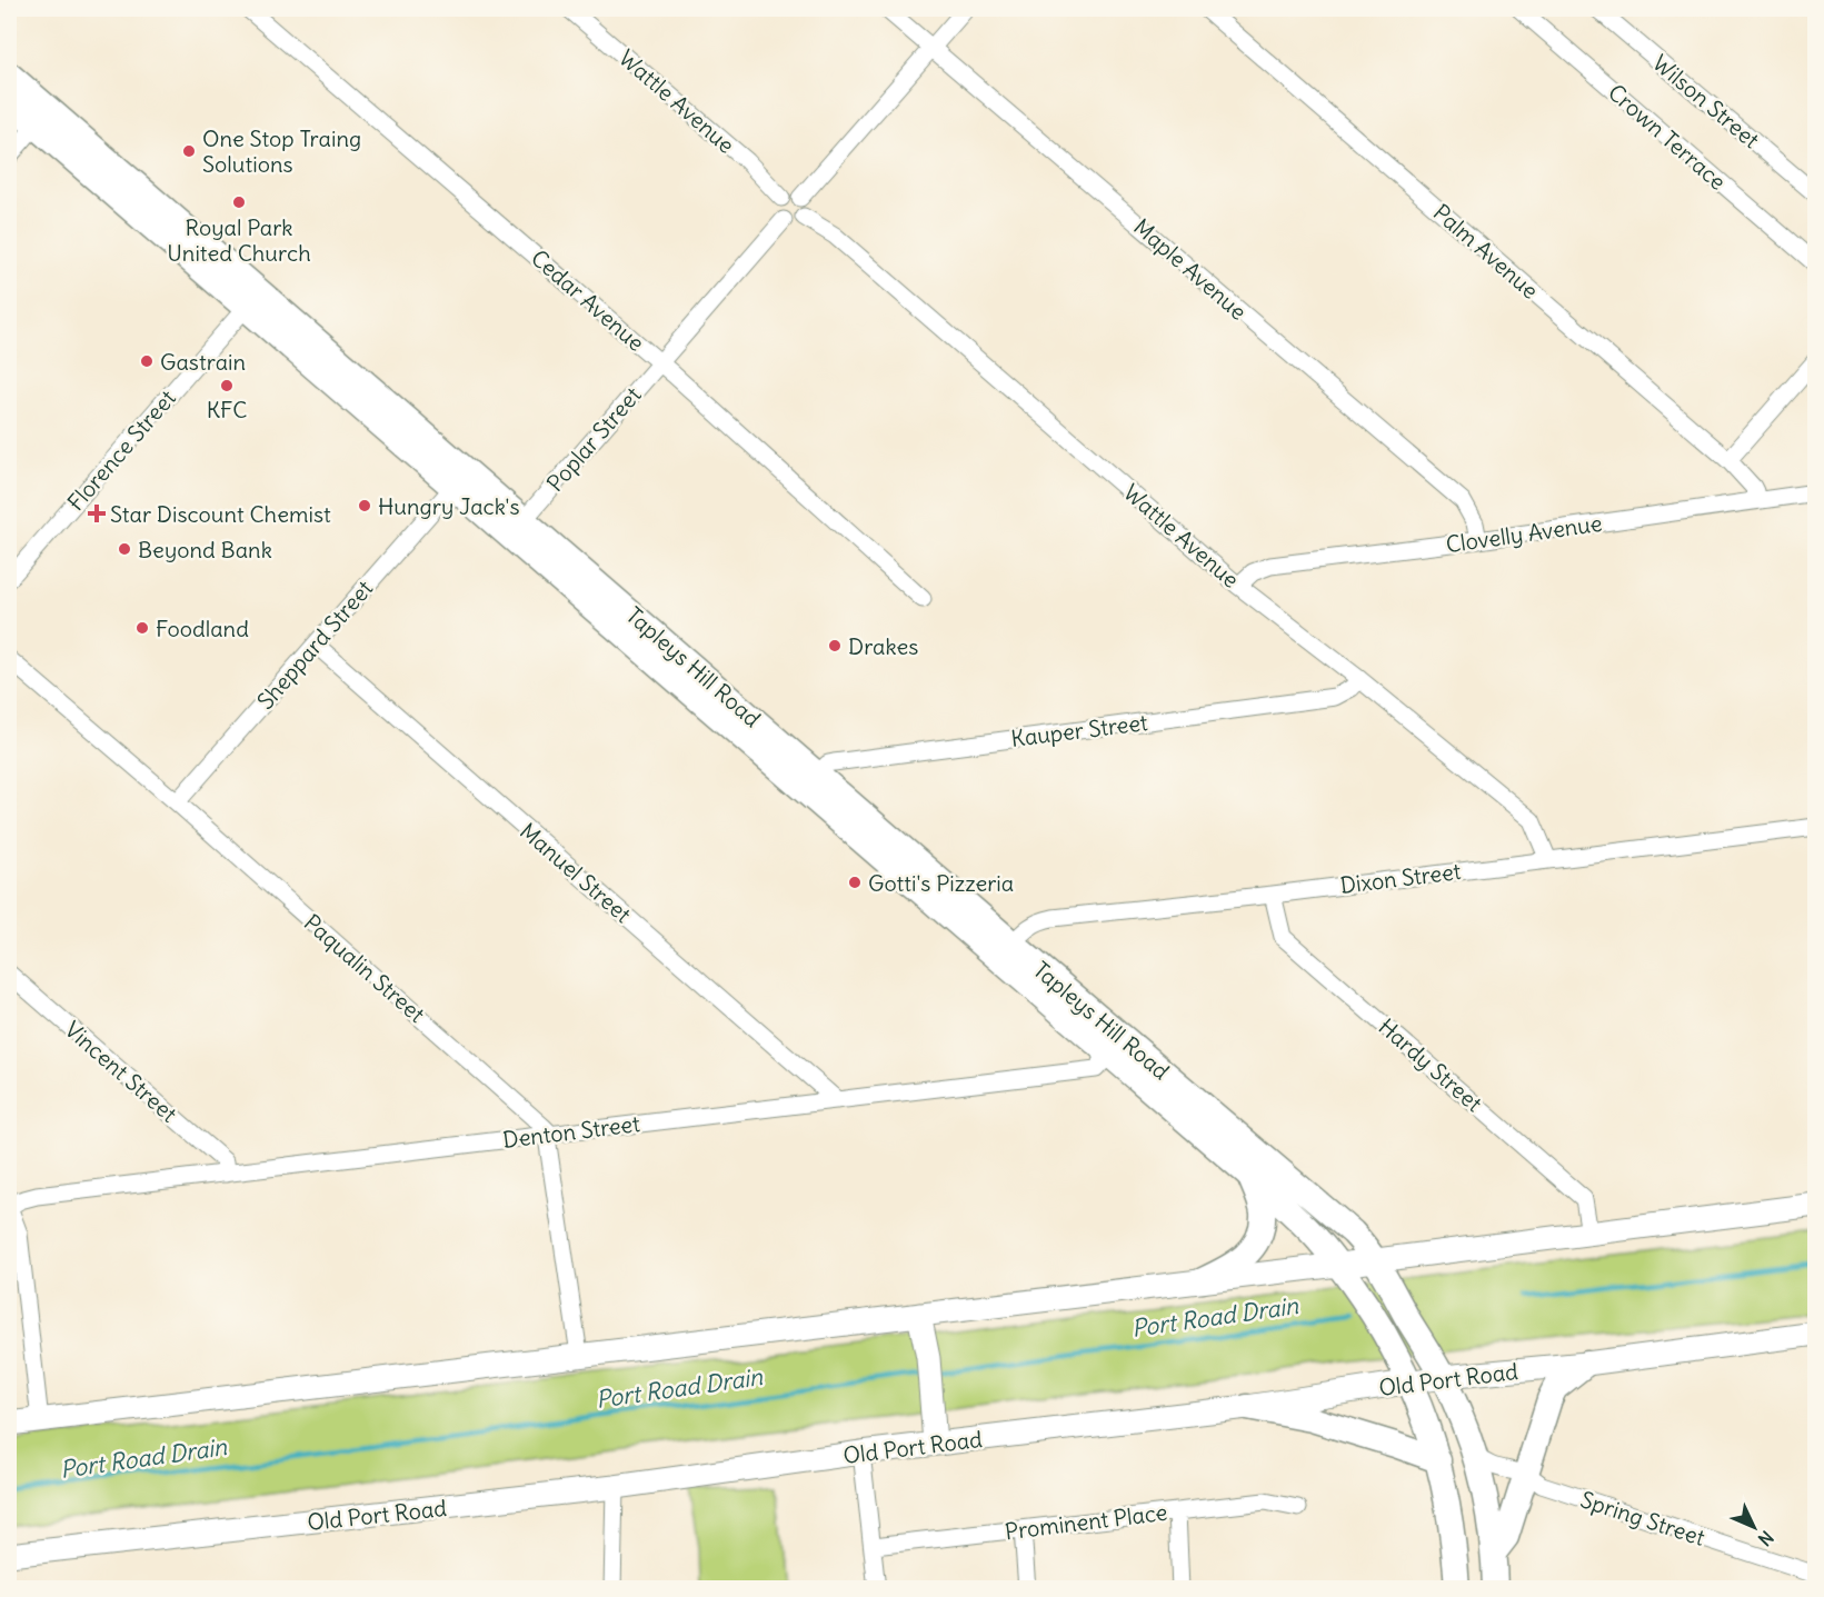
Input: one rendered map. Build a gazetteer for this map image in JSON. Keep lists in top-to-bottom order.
{
  "streets": {
    "main road": ["Tapleys Hill Road", "Old Port Road"],
    "street": [
      "Wattle Avenue",
      "Wilson Street",
      "Crown Terrace",
      "Palm Avenue",
      "Maple Avenue",
      "Cedar Avenue",
      "Poplar Street",
      "Florence Street",
      "Clovelly Avenue",
      "Sheppard Street",
      "Kauper Street",
      "Manuel Street",
      "Dixon Street",
      "Paqualin Street",
      "Hardy Street",
      "Vincent Street",
      "Denton Street",
      "Spring Street",
      "Prominent Place"
    ]
  },
  "crossings": [
    ["Wattle Avenue", "Poplar Street"],
    ["Wattle Avenue", "Clovelly Avenue"],
    ["Wattle Avenue", "Kauper Street"],
    ["Wattle Avenue", "Dixon Street"],
    ["Palm Avenue", "Clovelly Avenue"],
    ["Maple Avenue", "Clovelly Avenue"],
    ["Cedar Avenue", "Poplar Street"],
    ["Poplar Street", "Tapleys Hill Road"],
    ["Florence Street", "Tapleys Hill Road"],
    ["Sheppard Street", "Tapleys Hill Road"],
    ["Sheppard Street", "Manuel Street"],
    ["Sheppard Street", "Paqualin Street"],
    ["Tapleys Hill Road", "Kauper Street"],
    ["Tapleys Hill Road", "Dixon Street"],
    ["Tapleys Hill Road", "Denton Street"],
    ["Tapleys Hill Road", "Old Port Road"],
    ["Manuel Street", "Denton Street"],
    ["Dixon Street", "Hardy Street"],
    ["Paqualin Street", "Denton Street"],
    ["Vincent Street", "Denton Street"]
  ],
  "water": ["Port Road Drain"],
  "places": {
    "other": [
      "One Stop Traing Solutions",
      "Royal Park United Church",
      "Gastrain",
      "KFC",
      "Hungry Jack's",
      "Beyond Bank",
      "Foodland",
      "Drakes",
      "Gotti's Pizzeria"
    ],
    "health": ["Star Discount Chemist"]
  },
  "north": "bottom right"
}
